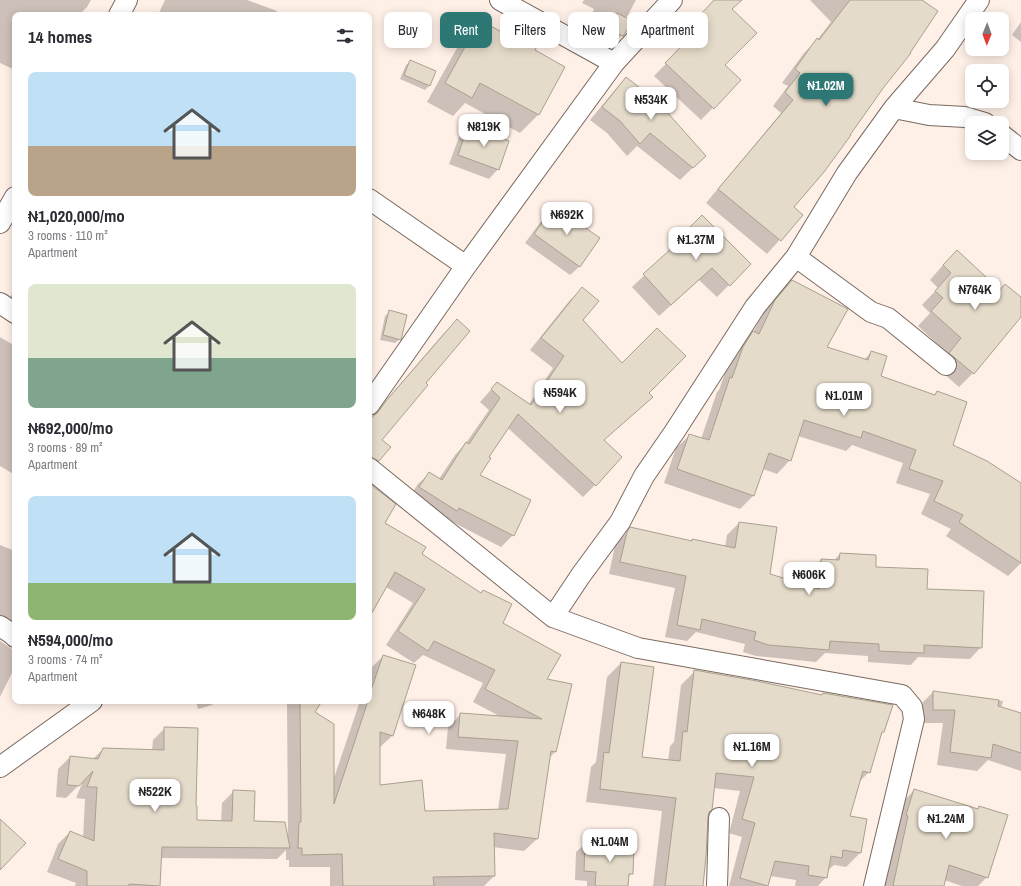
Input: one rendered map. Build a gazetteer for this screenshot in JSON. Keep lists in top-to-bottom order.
{
  "north": "bottom",
  "page": {
    "chip": [
      "Buy",
      "Rent",
      "Filters",
      "New",
      "Apartment"
    ],
    "heading": "14 homes",
    "list": [
      {
        "name": "₦1,020,000/mo",
        "note": "3 rooms · 110 m² · Apartment"
      },
      {
        "name": "₦692,000/mo",
        "note": "3 rooms · 89 m² · Apartment"
      },
      {
        "name": "₦594,000/mo",
        "note": "3 rooms · 74 m² · Apartment"
      }
    ],
    "price": [
      "₦1.02M",
      "₦534K",
      "₦819K",
      "₦692K",
      "₦1.37M",
      "₦764K",
      "₦594K",
      "₦1.01M",
      "₦606K",
      "₦648K",
      "₦1.16M",
      "₦522K",
      "₦1.24M",
      "₦1.04M"
    ]
  }
}
